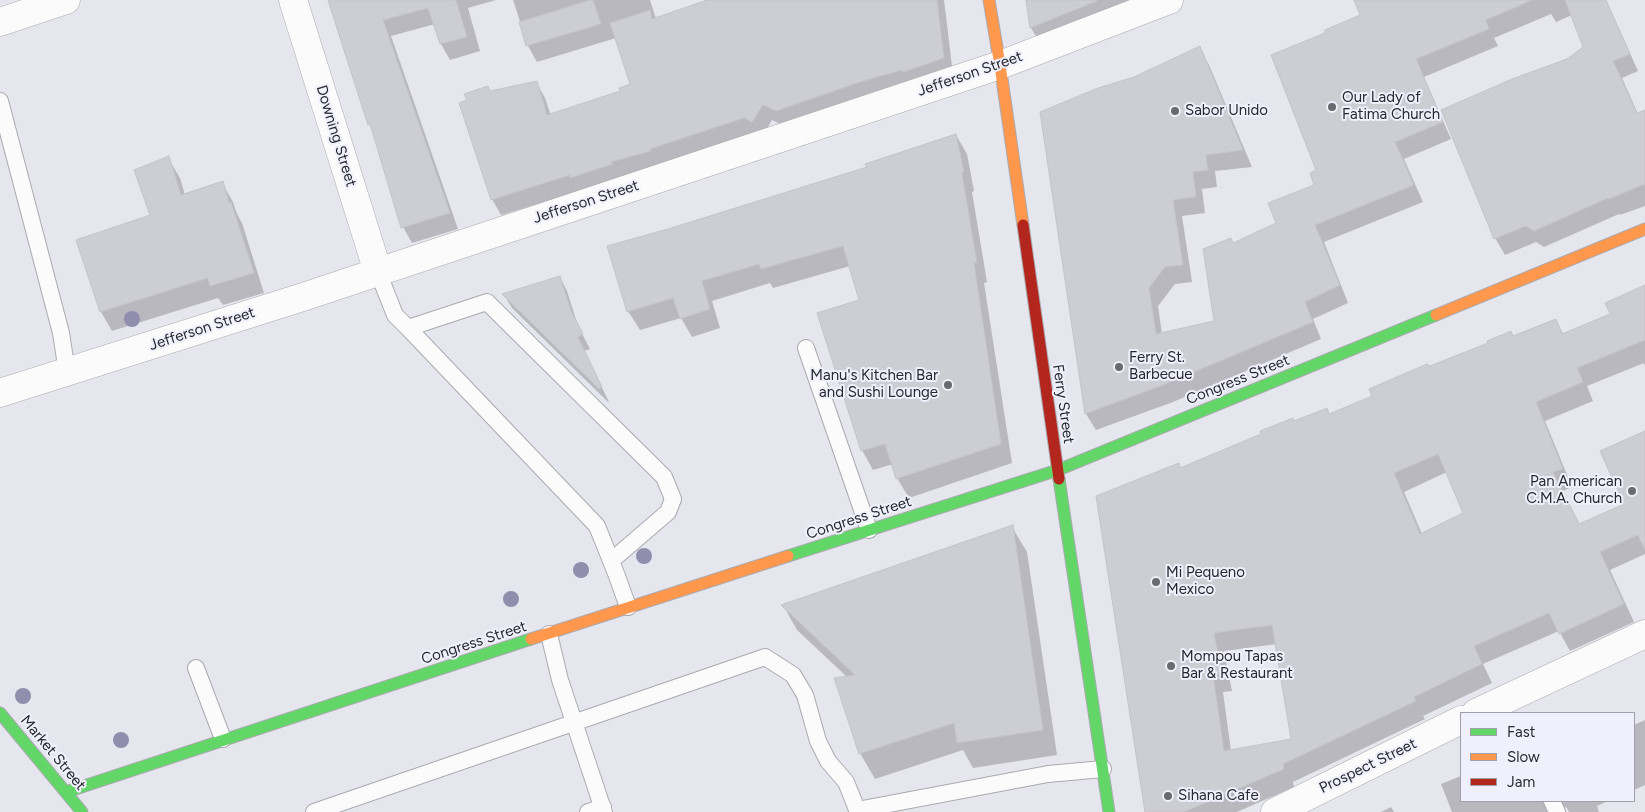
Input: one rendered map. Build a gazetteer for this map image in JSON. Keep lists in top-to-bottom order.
{
  "streets": {
    "street": [
      "Jefferson Street",
      "Downing Street",
      "Congress Street",
      "Ferry Street",
      "Market Street",
      "Prospect Street"
    ]
  },
  "crossings": [
    ["Jefferson Street", "Downing Street"],
    ["Jefferson Street", "Ferry Street"],
    ["Congress Street", "Ferry Street"],
    ["Congress Street", "Market Street"]
  ],
  "places": [
    "Our Lady of Fatima Church",
    "Sabor Unido",
    "Ferry St. Barbecue",
    "Manu's Kitchen Bar and Sushi Lounge",
    "Pan American C.M.A. Church",
    "Mi Pequeno Mexico",
    "Mompou Tapas Bar & Restaurant",
    "Sihana Cafe"
  ],
  "legend": ["Fast", "Slow", "Jam"]
}
